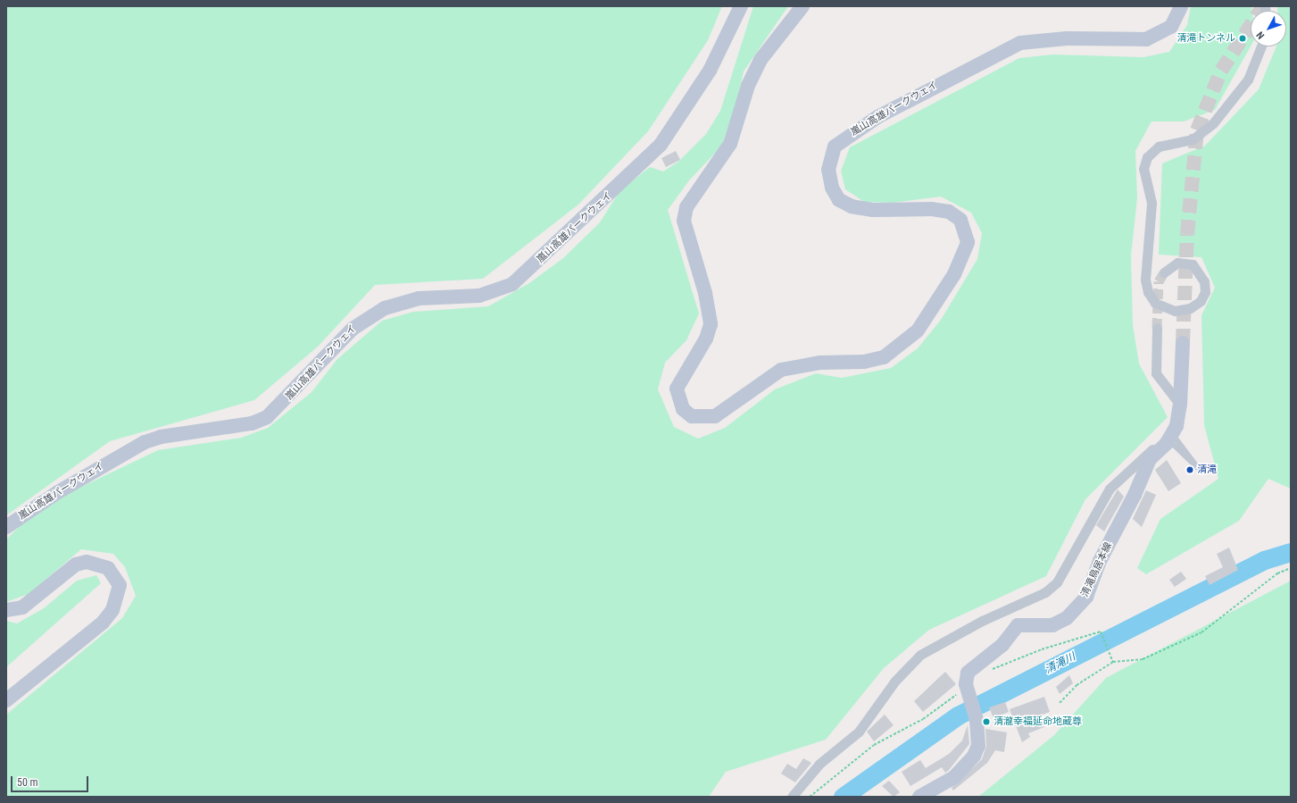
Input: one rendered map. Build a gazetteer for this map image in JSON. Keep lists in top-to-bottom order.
{
  "streets": {
    "street": ["嵐山高雄パークウェイ", "清滝鳥居本線"]
  },
  "water": ["清滝川"],
  "places": ["清滝トンネル", "清滝", "清瀧幸福延命地蔵尊"],
  "scale_bar": "50 m",
  "north": "bottom left"
}
